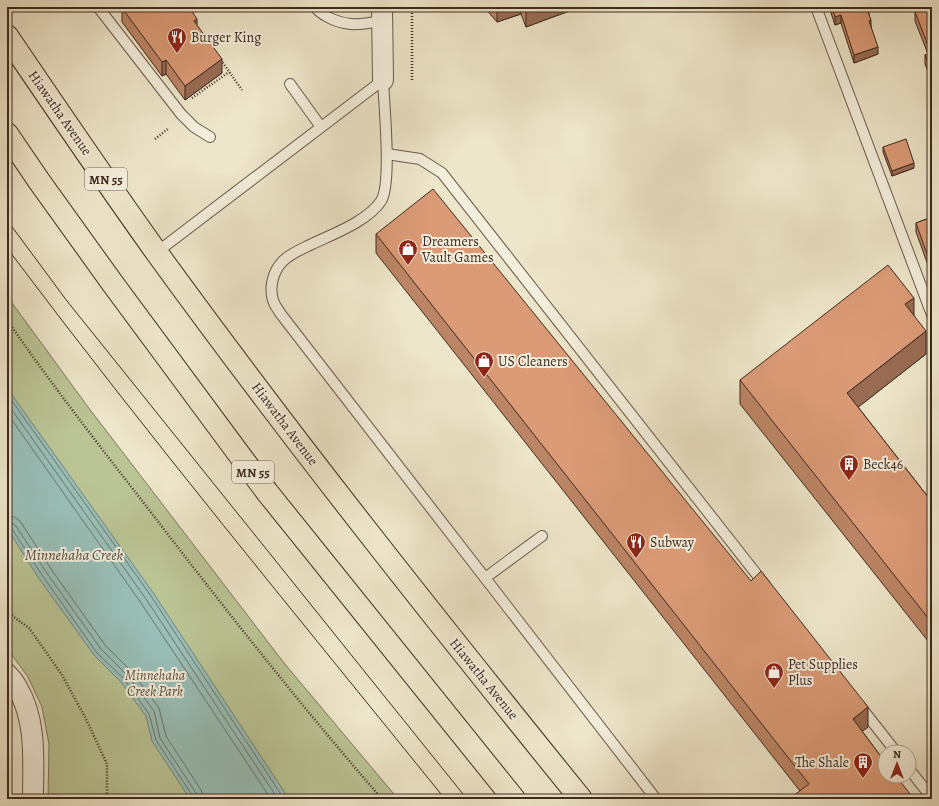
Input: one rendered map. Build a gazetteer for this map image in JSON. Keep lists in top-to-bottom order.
{
  "streets": {
    "highway": ["Hiawatha Avenue", "MN 55"]
  },
  "water": ["Minnehaha Creek"],
  "parks": ["Minnehaha Creek Park"],
  "places": {
    "restaurant": ["Burger King", "Subway"],
    "shop": ["Dreamers Vault Games", "US Cleaners", "Pet Supplies Plus"],
    "building": ["Beck46", "The Shale"]
  },
  "north": "top"
}
